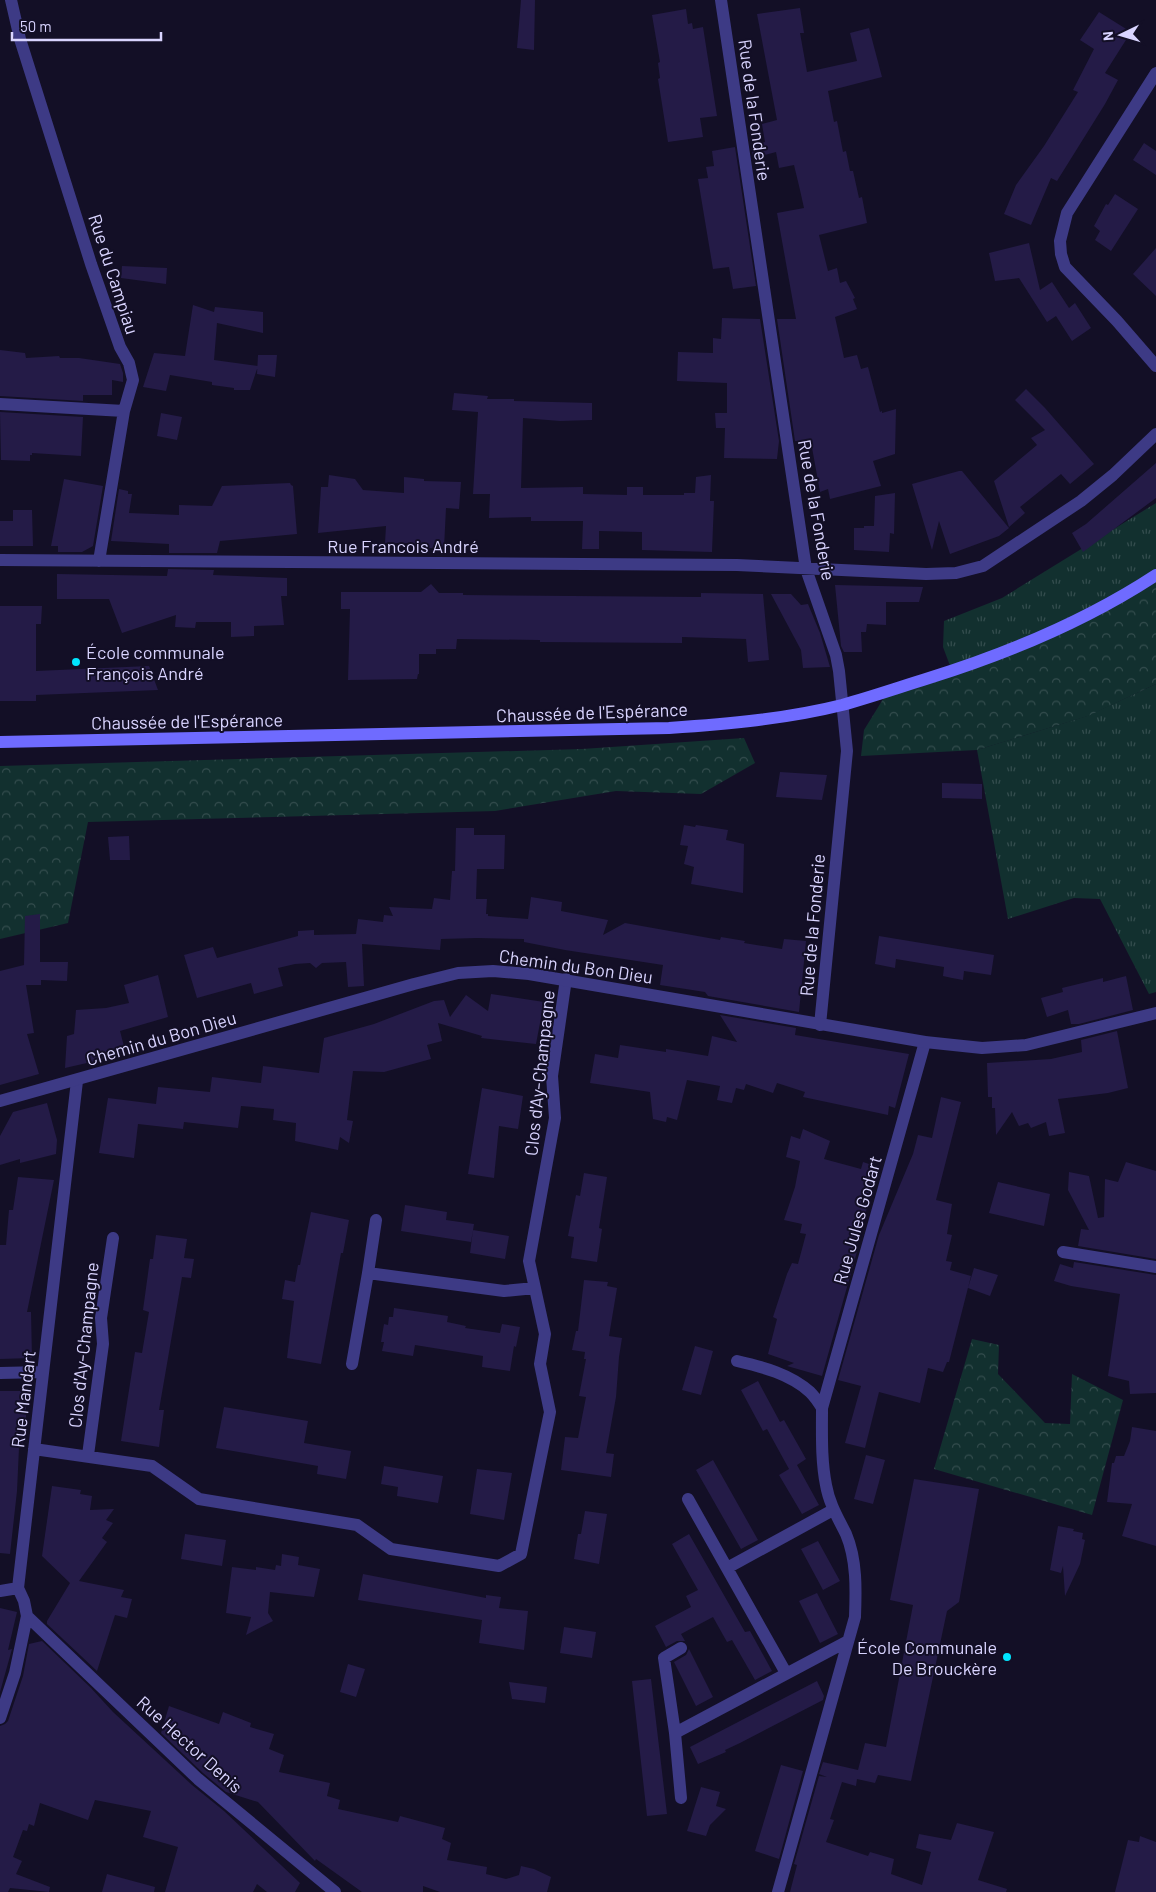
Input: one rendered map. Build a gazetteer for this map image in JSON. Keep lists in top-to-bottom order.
{
  "streets": {
    "main road": ["Chaussée de l'Espérance"],
    "street": [
      "Rue de la Fonderie",
      "Rue du Campiau",
      "Rue Francois André",
      "Chemin du Bon Dieu",
      "Clos d'Ay-Champagne",
      "Rue Jules Godart",
      "Rue Mandart",
      "Rue Hector Denis"
    ]
  },
  "crossings": [
    ["Rue de la Fonderie", "Rue Francois André"],
    ["Rue de la Fonderie", "Chaussée de l'Espérance"],
    ["Rue de la Fonderie", "Chemin du Bon Dieu"],
    ["Rue du Campiau", "Rue Francois André"],
    ["Chemin du Bon Dieu", "Clos d'Ay-Champagne"],
    ["Chemin du Bon Dieu", "Rue Jules Godart"],
    ["Chemin du Bon Dieu", "Rue Mandart"],
    ["Clos d'Ay-Champagne", "Rue Mandart"],
    ["Rue Mandart", "Rue Hector Denis"]
  ],
  "places": ["École communale François André", "École Communale De Brouckère"],
  "scale_bar": "50 m",
  "north": "left"
}
